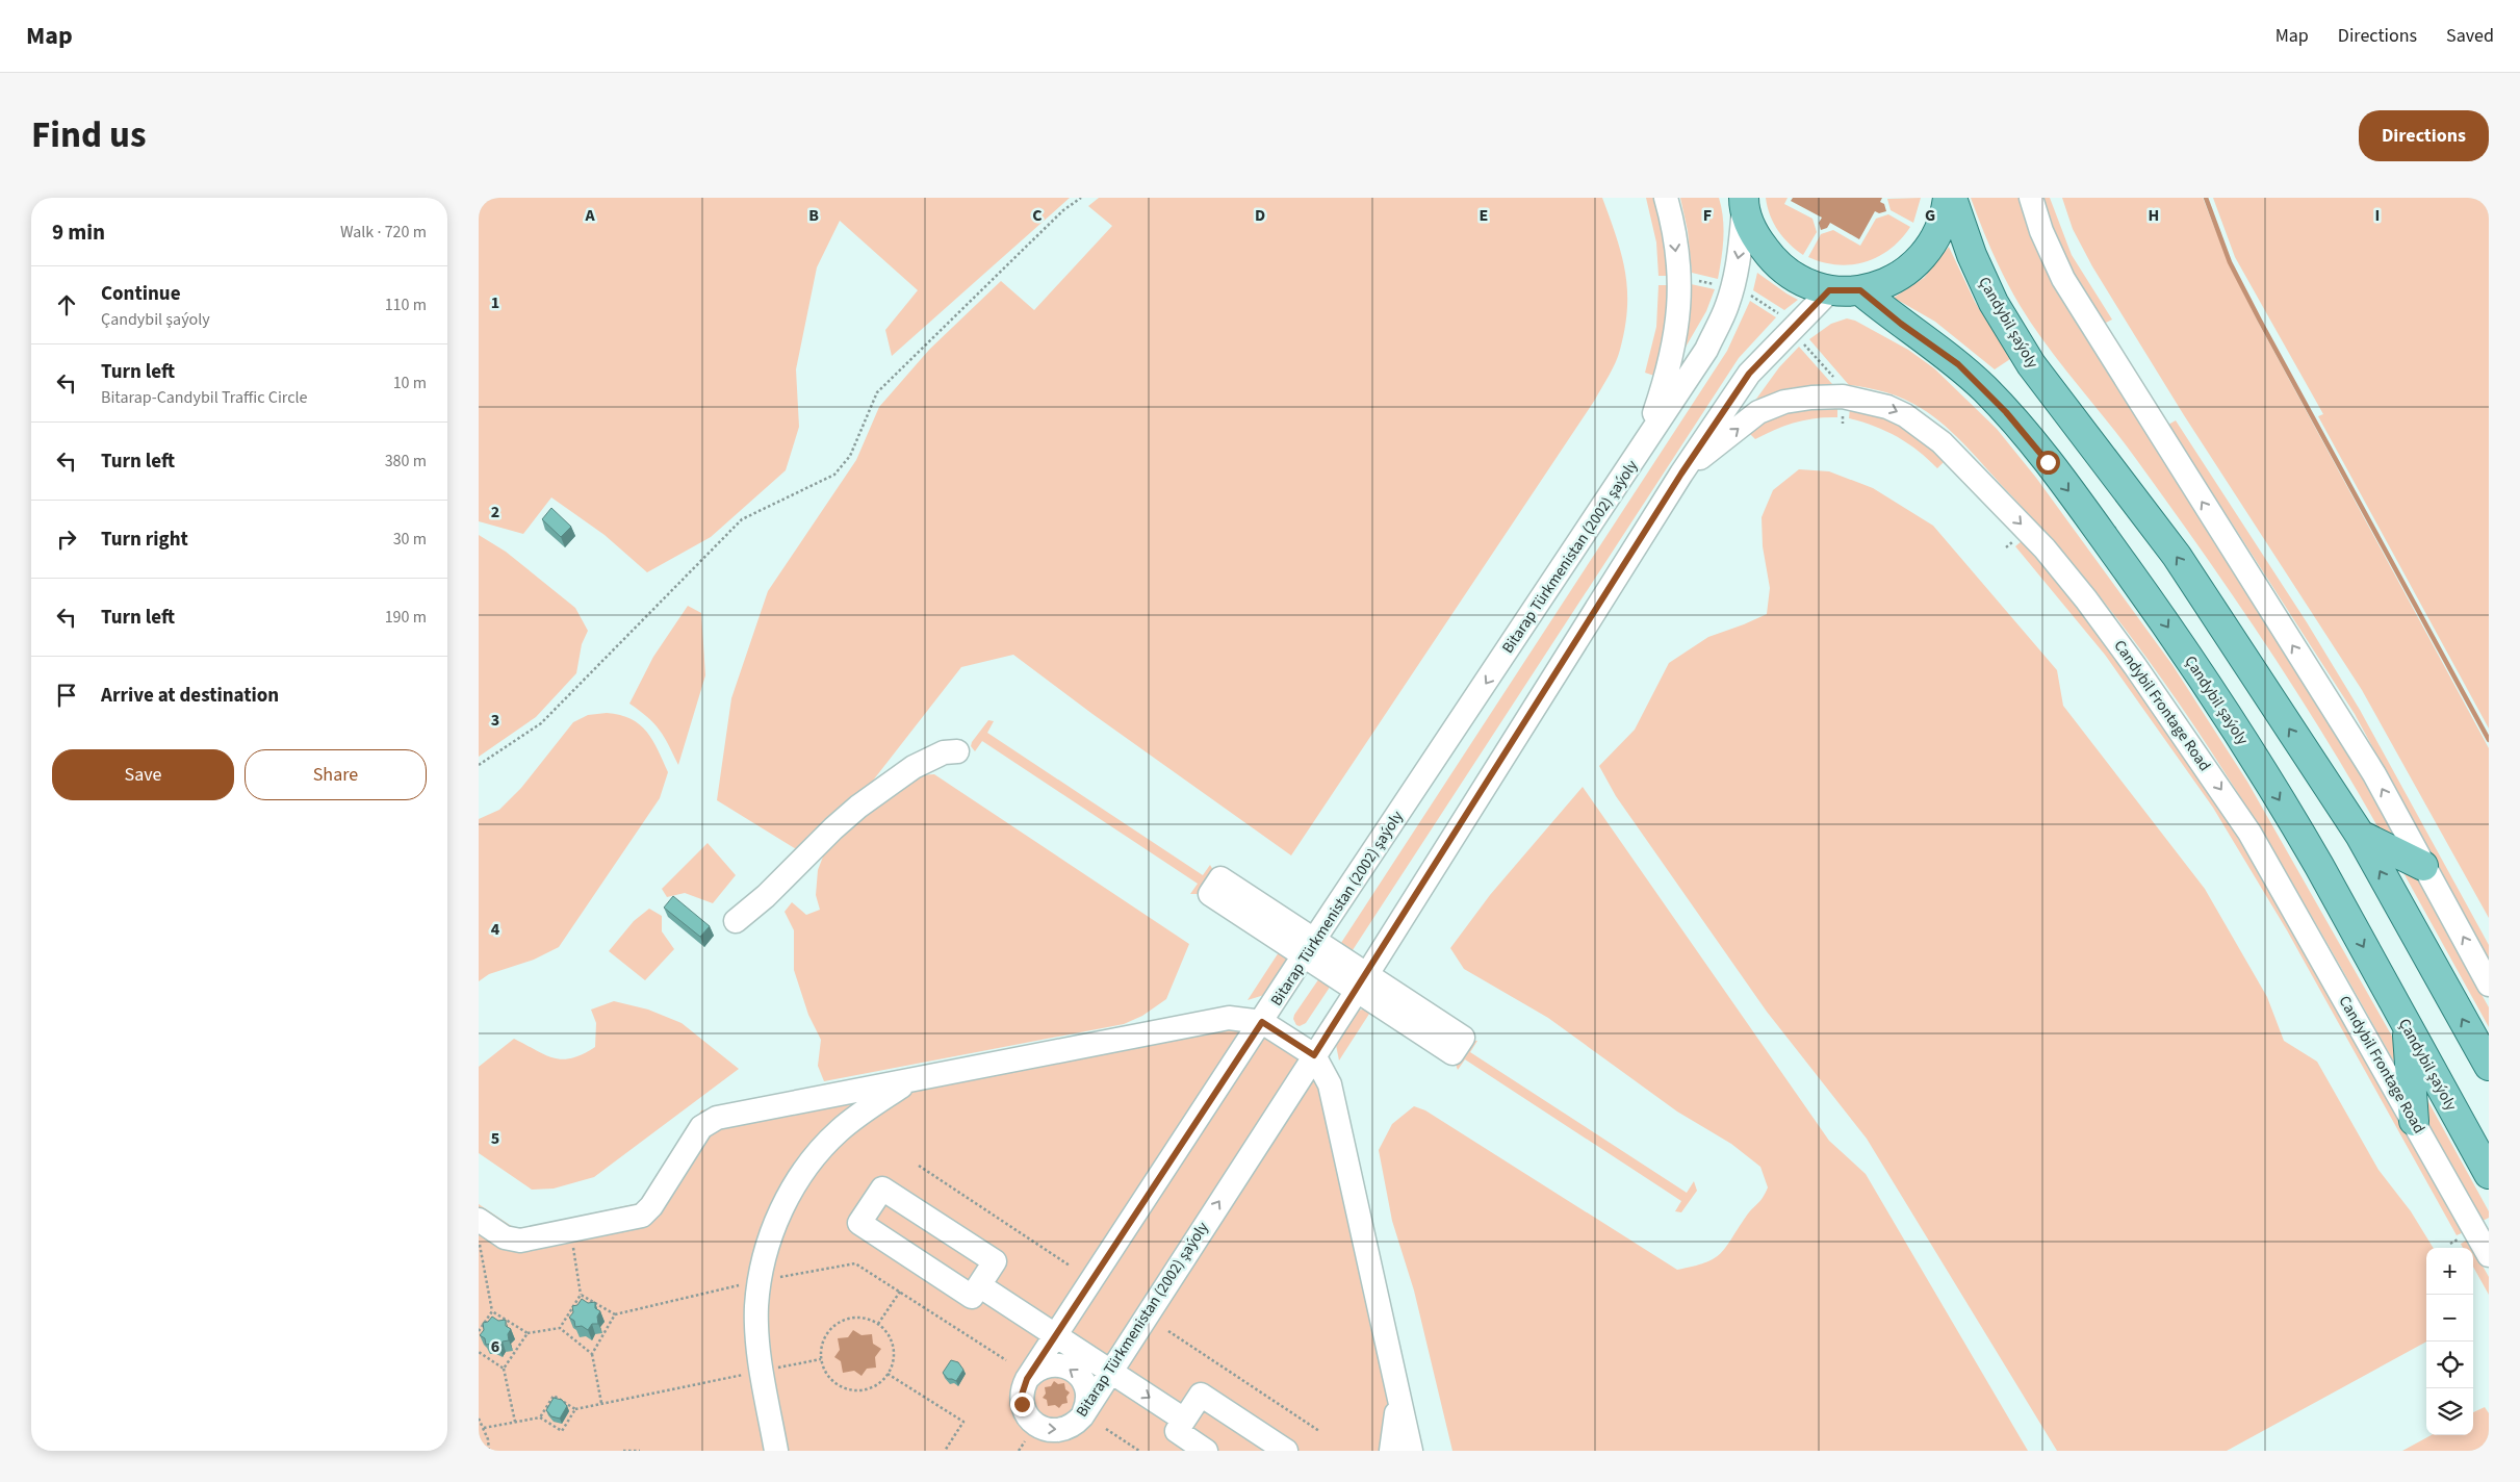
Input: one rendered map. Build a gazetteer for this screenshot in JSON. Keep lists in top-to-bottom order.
{
  "streets": {
    "main road": ["Çandybil şaýoly"],
    "street": ["Bitarap Türkmenistan (2002) şaýoly", "Candybil Frontage Road"]
  },
  "crossings": [
    ["Bitarap Türkmenistan (2002) şaýoly", "Candybil Frontage Road"]
  ],
  "page": {
    "header": "Map",
    "nav": ["Map", "Directions", "Saved"],
    "title": "Find us",
    "buttons": [
      "Directions",
      ["Save", "Share"]
    ],
    "heading": ["9 min", "Walk · 720 m"],
    "list": [
      ["Continue", "Çandybil şaýoly", "110 m"],
      ["Turn left", "Bitarap-Candybil Traffic Circle", "10 m"],
      ["Turn left", "380 m"],
      ["Turn right", "30 m"],
      ["Turn left", "190 m"],
      "Arrive at destination"
    ],
    "map_buttons": ["+", "−"]
  },
  "grid": {
    "columns": [
      "A",
      "B",
      "C",
      "D",
      "E",
      "F",
      "G",
      "H",
      "I"
    ],
    "rows": [
      "1",
      "2",
      "3",
      "4",
      "5",
      "6"
    ]
  }
}
